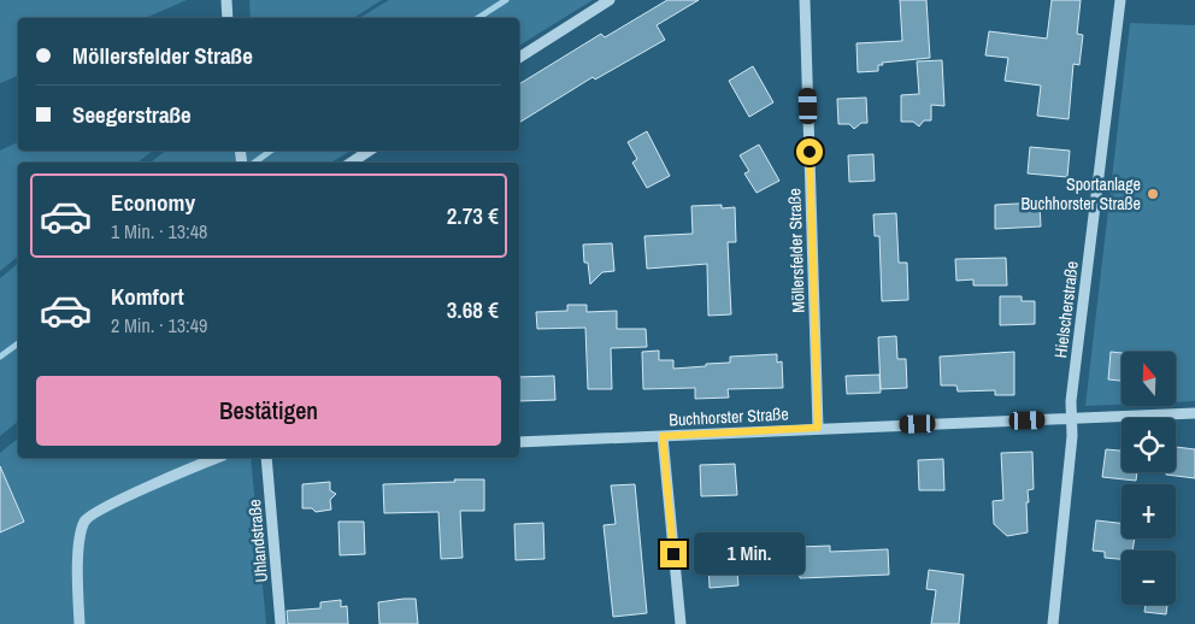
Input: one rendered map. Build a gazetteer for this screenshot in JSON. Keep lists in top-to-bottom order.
{
  "streets": {
    "street": [
      "Möllersfelder Straße",
      "Hielscherstraße",
      "Buchhorster Straße",
      "Uhlandstraße"
    ]
  },
  "crossings": [
    ["Möllersfelder Straße", "Buchhorster Straße"],
    ["Hielscherstraße", "Buchhorster Straße"]
  ],
  "places": ["Sportanlage Buchhorster Straße"],
  "north": "top",
  "page": {
    "banner": ["Möllersfelder Straße", "Seegerstraße"],
    "list": [
      {
        "name": "Economy",
        "note": "1 Min. · 13:48",
        "value": "2.73 €"
      },
      {
        "name": "Komfort",
        "note": "2 Min. · 13:49",
        "value": "3.68 €"
      }
    ],
    "map_buttons": ["+", "−"],
    "buttons": "Bestätigen",
    "bubble": "1 Min."
  }
}
